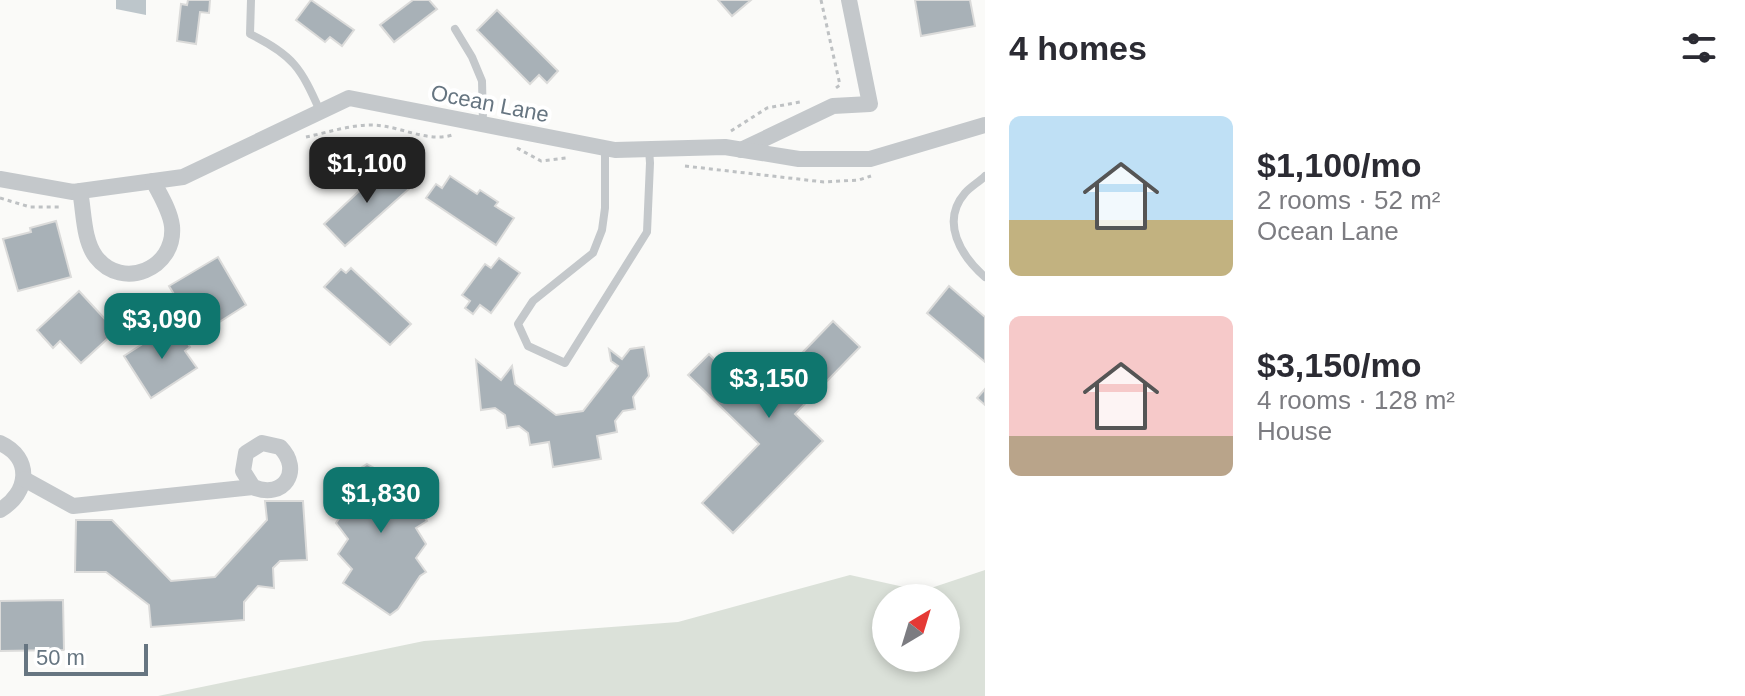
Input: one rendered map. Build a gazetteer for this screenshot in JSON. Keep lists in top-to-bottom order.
{
  "streets": {
    "street": ["Ocean Lane"]
  },
  "scale_bar": "50 m",
  "north": "top right",
  "page": {
    "heading": "4 homes",
    "list": [
      {
        "name": "$1,100/mo",
        "note": "2 rooms · 52 m² · Ocean Lane"
      },
      {
        "name": "$3,150/mo",
        "note": "4 rooms · 128 m² · House"
      }
    ],
    "price": [
      "$1,100",
      "$3,090",
      "$3,150",
      "$1,830"
    ],
    "scale": "50 m"
  }
}
